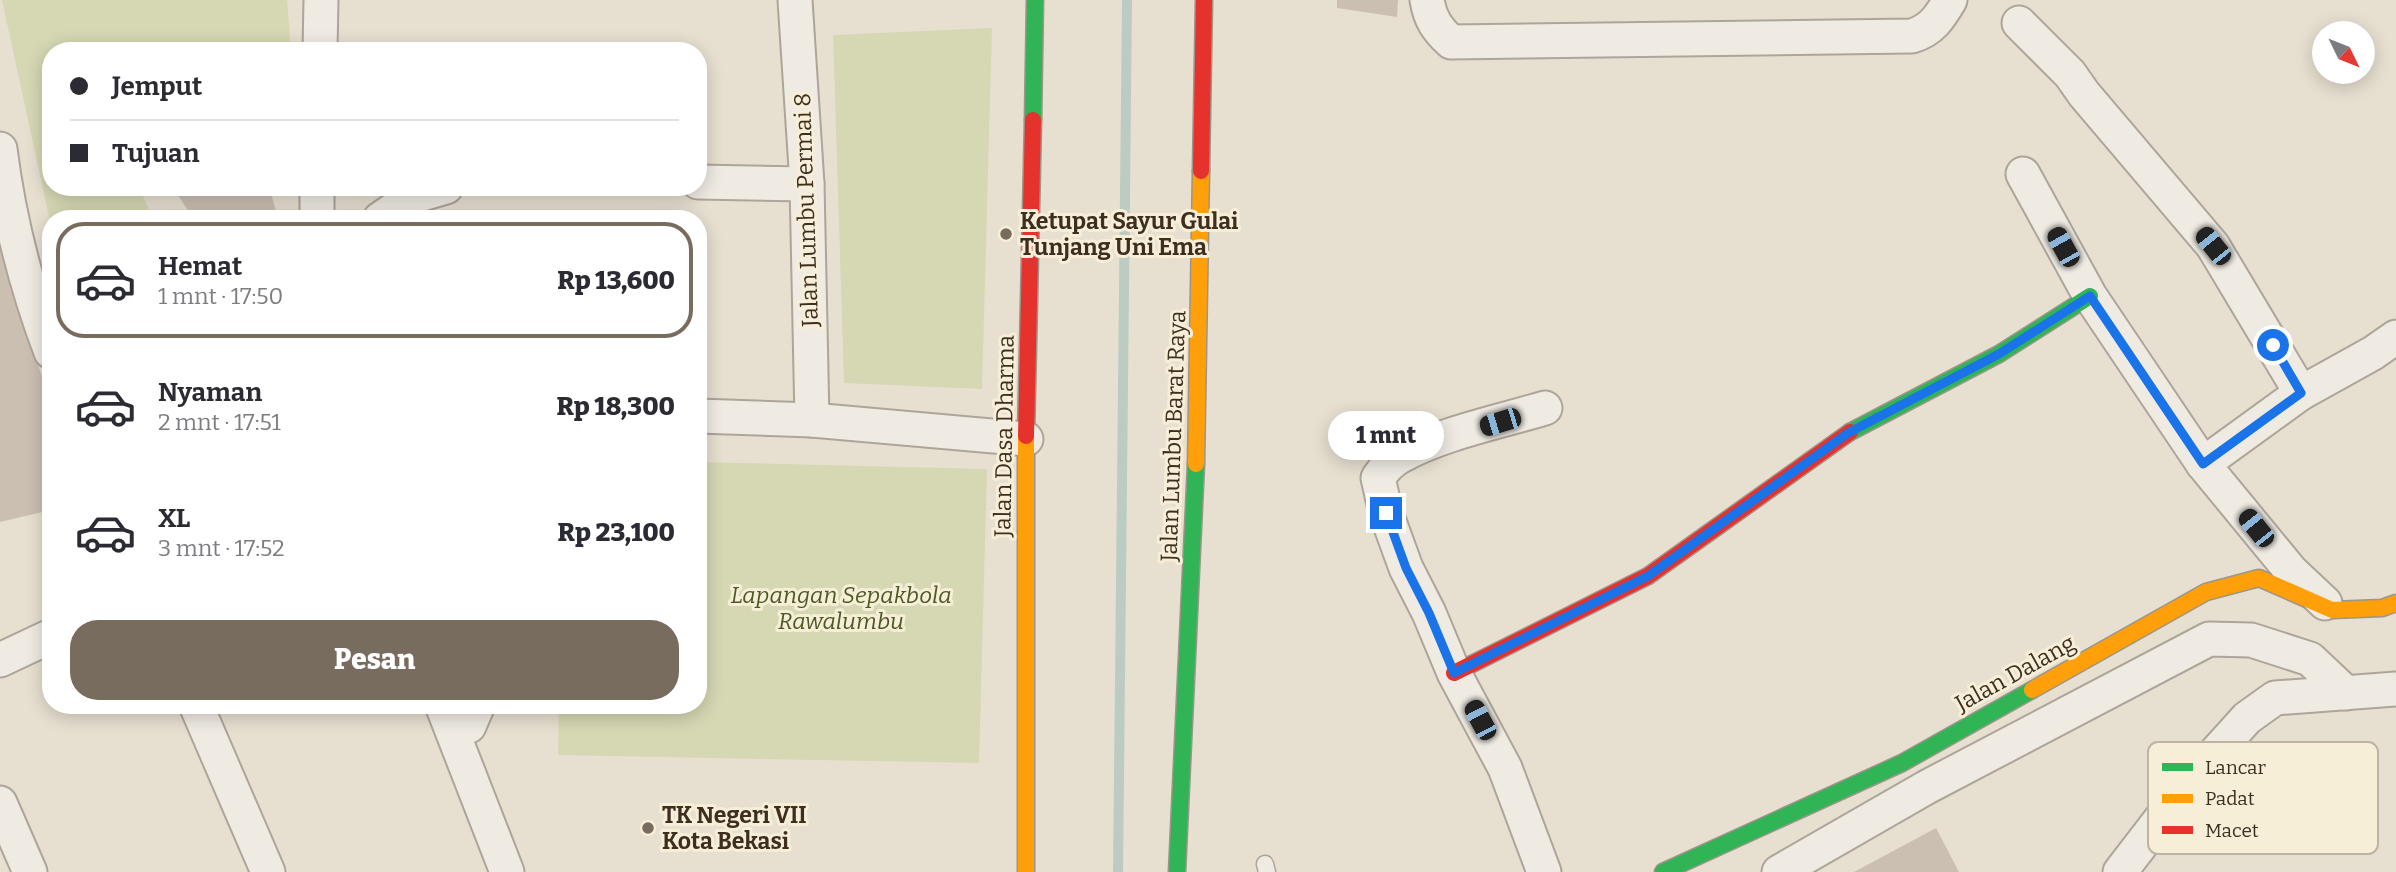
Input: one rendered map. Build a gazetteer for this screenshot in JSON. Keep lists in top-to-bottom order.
{
  "streets": {
    "street": [
      "Jalan Lumbu Permai 8",
      "Jalan Dasa Dharma",
      "Jalan Lumbu Barat Raya",
      "Jalan Dalang"
    ]
  },
  "parks": ["Lapangan Sepakbola Rawalumbu"],
  "places": ["Ketupat Sayur Gulai Tunjang Uni Ema", "TK Negeri VII Kota Bekasi"],
  "legend": ["Lancar", "Padat", "Macet"],
  "north": "bottom right",
  "page": {
    "banner": ["Jemput", "Tujuan"],
    "list": [
      {
        "name": "Hemat",
        "note": "1 mnt · 17:50",
        "value": "Rp 13,600"
      },
      {
        "name": "Nyaman",
        "note": "2 mnt · 17:51",
        "value": "Rp 18,300"
      },
      {
        "name": "XL",
        "note": "3 mnt · 17:52",
        "value": "Rp 23,100"
      }
    ],
    "bubble": "1 mnt",
    "buttons": "Pesan"
  }
}
